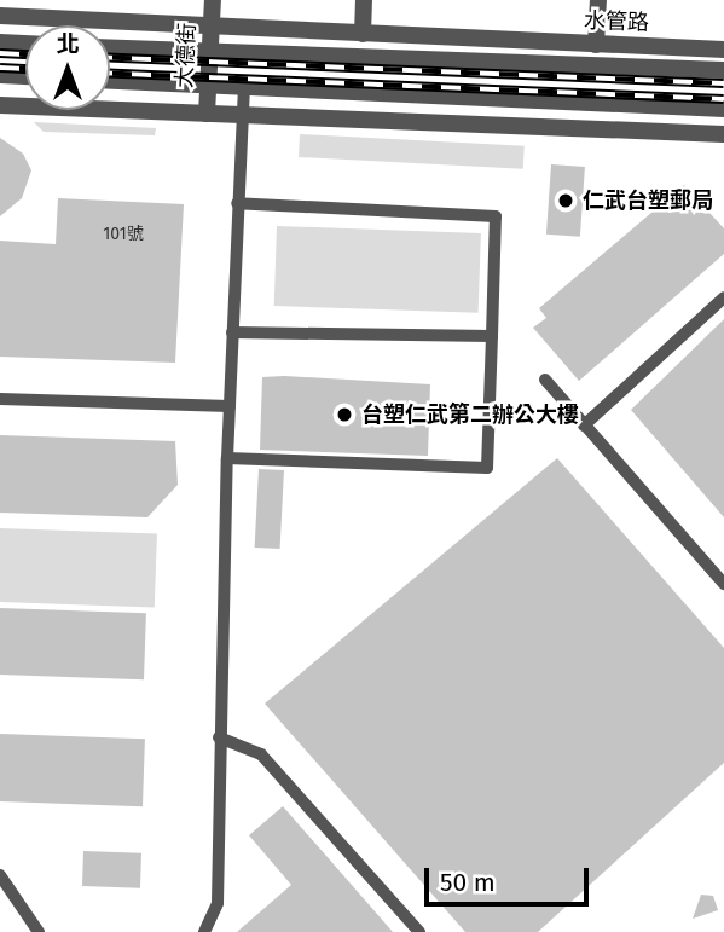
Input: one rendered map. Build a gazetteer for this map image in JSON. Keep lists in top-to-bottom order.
{
  "streets": {
    "street": ["水管路", "大德街"]
  },
  "crossings": [
    ["水管路", "大德街"]
  ],
  "places": ["仁武台塑郵局", "台塑仁武第二辦公大樓"],
  "house_numbers": ["101號"],
  "scale_bar": "50 m",
  "north": "top"
}
